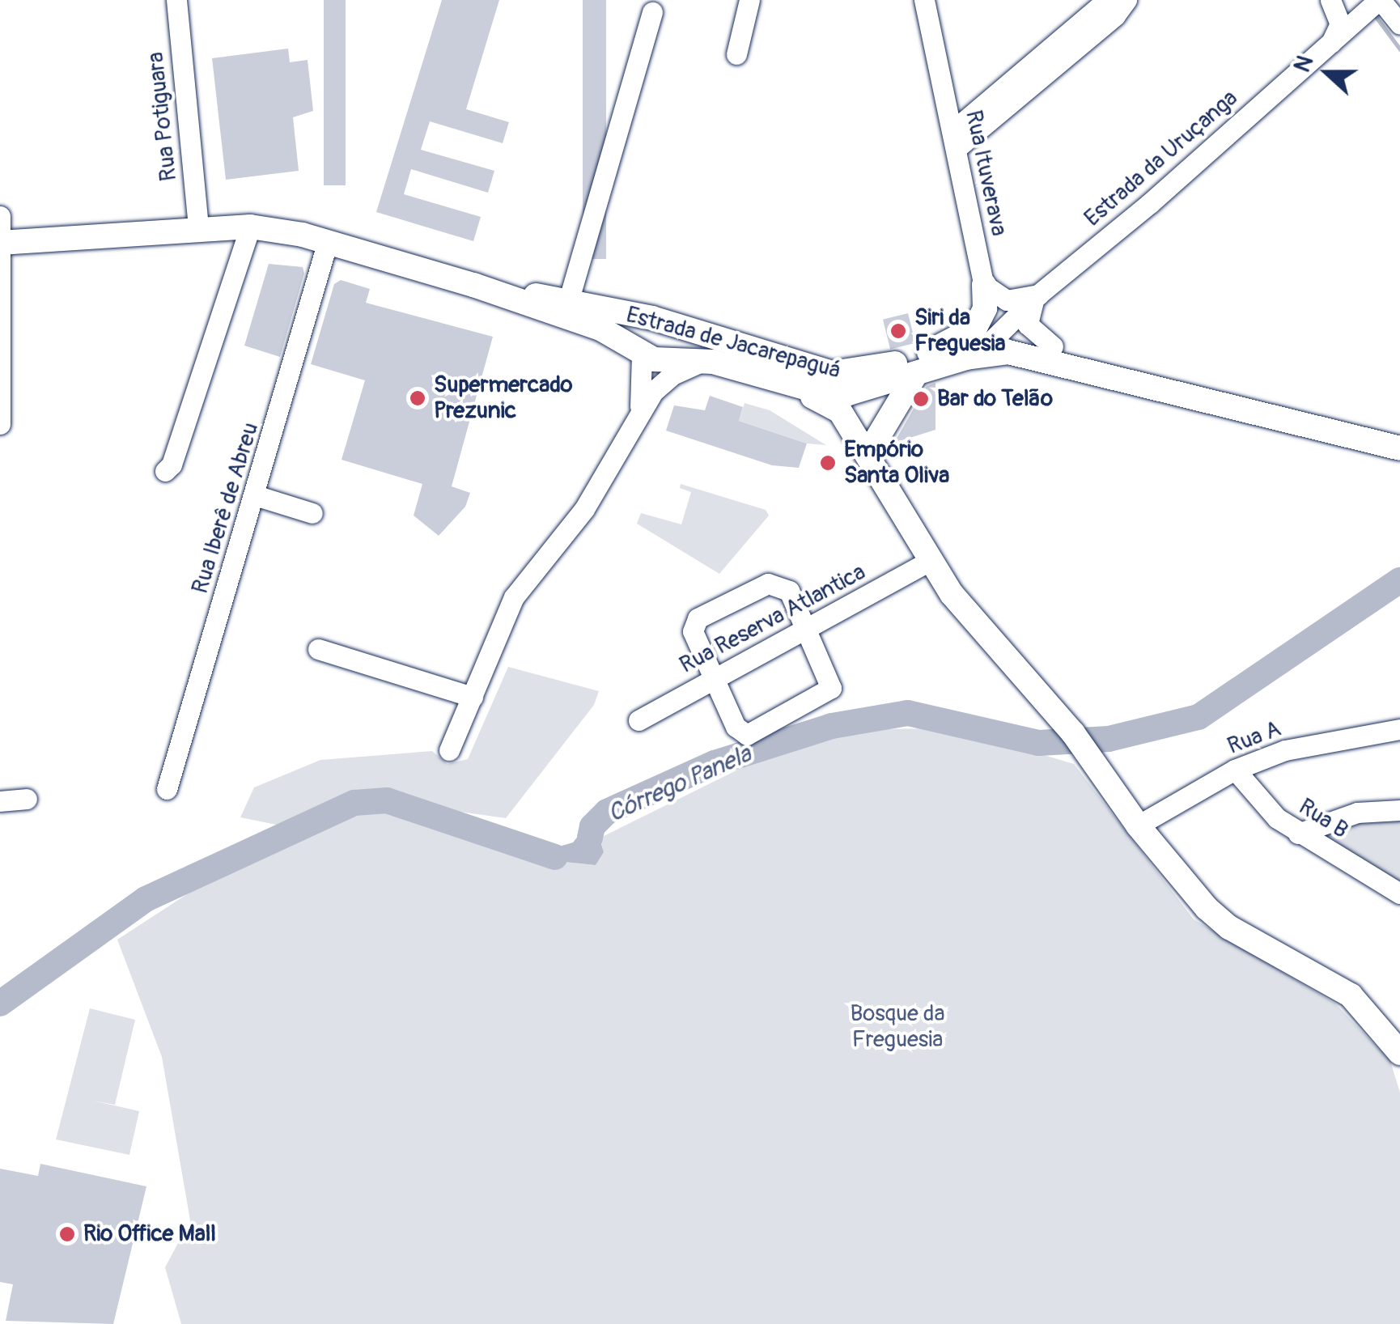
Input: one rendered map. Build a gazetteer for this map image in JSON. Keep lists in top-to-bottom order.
{
  "streets": {
    "main road": ["Estrada de Jacarepaguá"],
    "street": [
      "Rua Potiguara",
      "Estrada da Uruçanga",
      "Rua Ituverava",
      "Rua Iberê de Abreu",
      "Rua Reserva Atlantica",
      "Rua A",
      "Rua B"
    ]
  },
  "crossings": [
    ["Rua Potiguara", "Estrada de Jacarepaguá"],
    ["Estrada da Uruçanga", "Rua Ituverava"],
    ["Estrada da Uruçanga", "Estrada de Jacarepaguá"],
    ["Rua Ituverava", "Estrada de Jacarepaguá"],
    ["Estrada de Jacarepaguá", "Rua Iberê de Abreu"],
    ["Rua A", "Rua B"]
  ],
  "water": ["Córrego Panela"],
  "parks": ["Bosque da Freguesia"],
  "places": [
    "Siri da Freguesia",
    "Supermercado Prezunic",
    "Bar do Telão",
    "Empório Santa Oliva",
    "Rio Office Mall"
  ],
  "north": "left"
}
